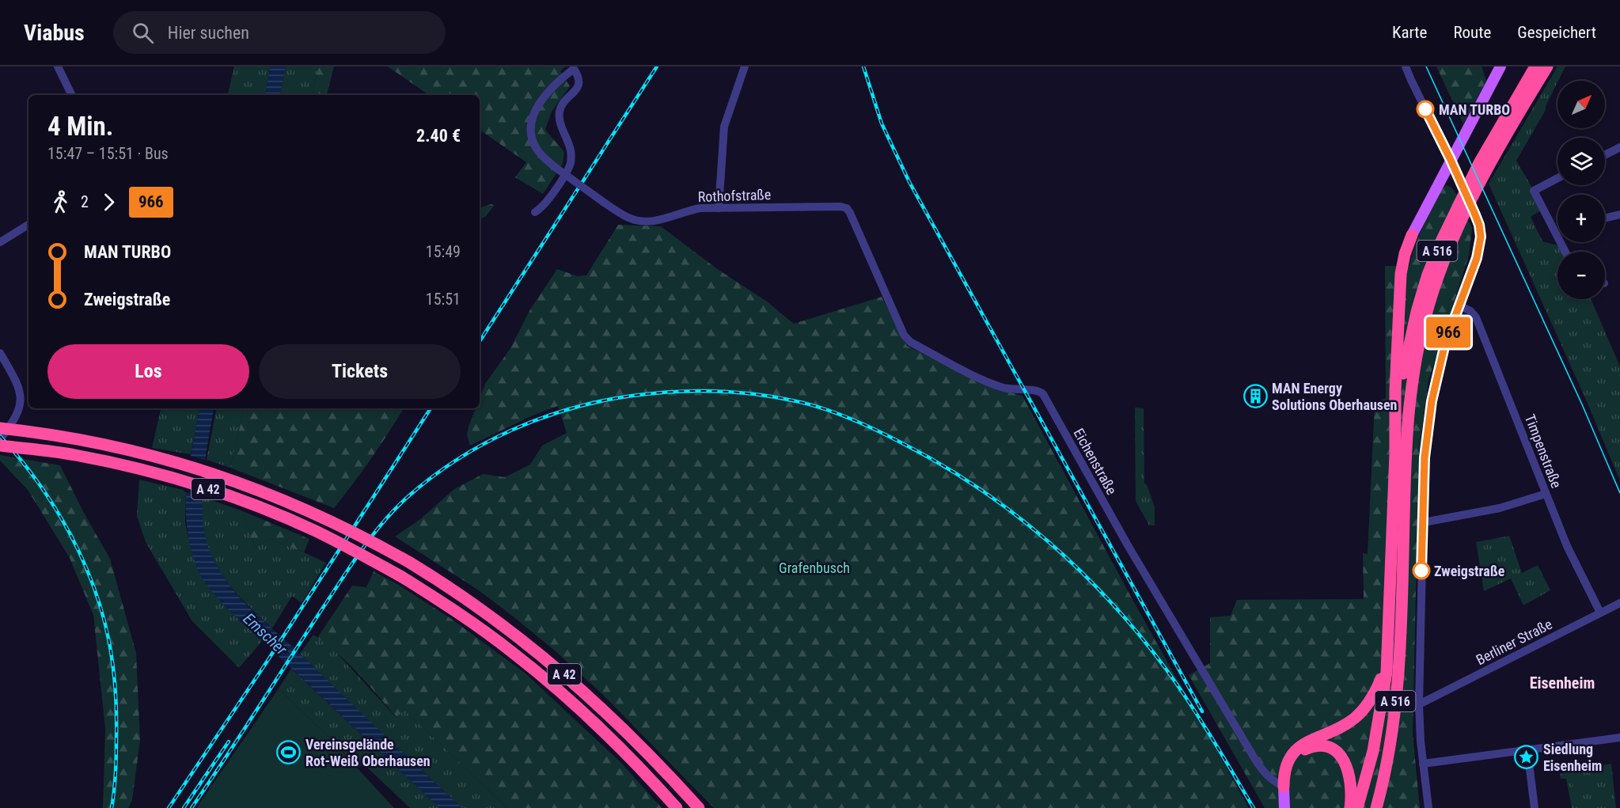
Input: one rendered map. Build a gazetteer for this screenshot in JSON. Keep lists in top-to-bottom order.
{
  "streets": {
    "highway": ["A 516", "A 42"],
    "street": [
      "Rothofstraße",
      "Timpenstraße",
      "Eichenstraße",
      "Berliner Straße"
    ]
  },
  "crossings": [
    ["Rothofstraße", "Eichenstraße"],
    ["Timpenstraße", "Berliner Straße"]
  ],
  "districts": ["Eisenheim"],
  "water": ["Emscher"],
  "parks": ["Grafenbusch"],
  "places": {
    "other": ["MAN TURBO", "Zweigstraße"],
    "building": ["MAN Energy Solutions Oberhausen"],
    "sports": ["Vereinsgelände Rot-Weiß Oberhausen"],
    "place": ["Siedlung Eisenheim"]
  },
  "lines": ["bus line 966"],
  "north": "top right",
  "page": {
    "header": "Viabus",
    "search": "Hier suchen",
    "nav": ["Karte", "Route", "Gespeichert"],
    "on_map": "966",
    "map_buttons": ["+", "−"],
    "heading": ["4 Min.", "15:47 – 15:51 · Bus", "2.40 €"],
    "legs": ["2", "966"],
    "list": [
      {
        "name": "MAN TURBO",
        "value": "15:49"
      },
      {
        "name": "Zweigstraße",
        "value": "15:51"
      }
    ],
    "buttons": ["Los", "Tickets"]
  }
}
